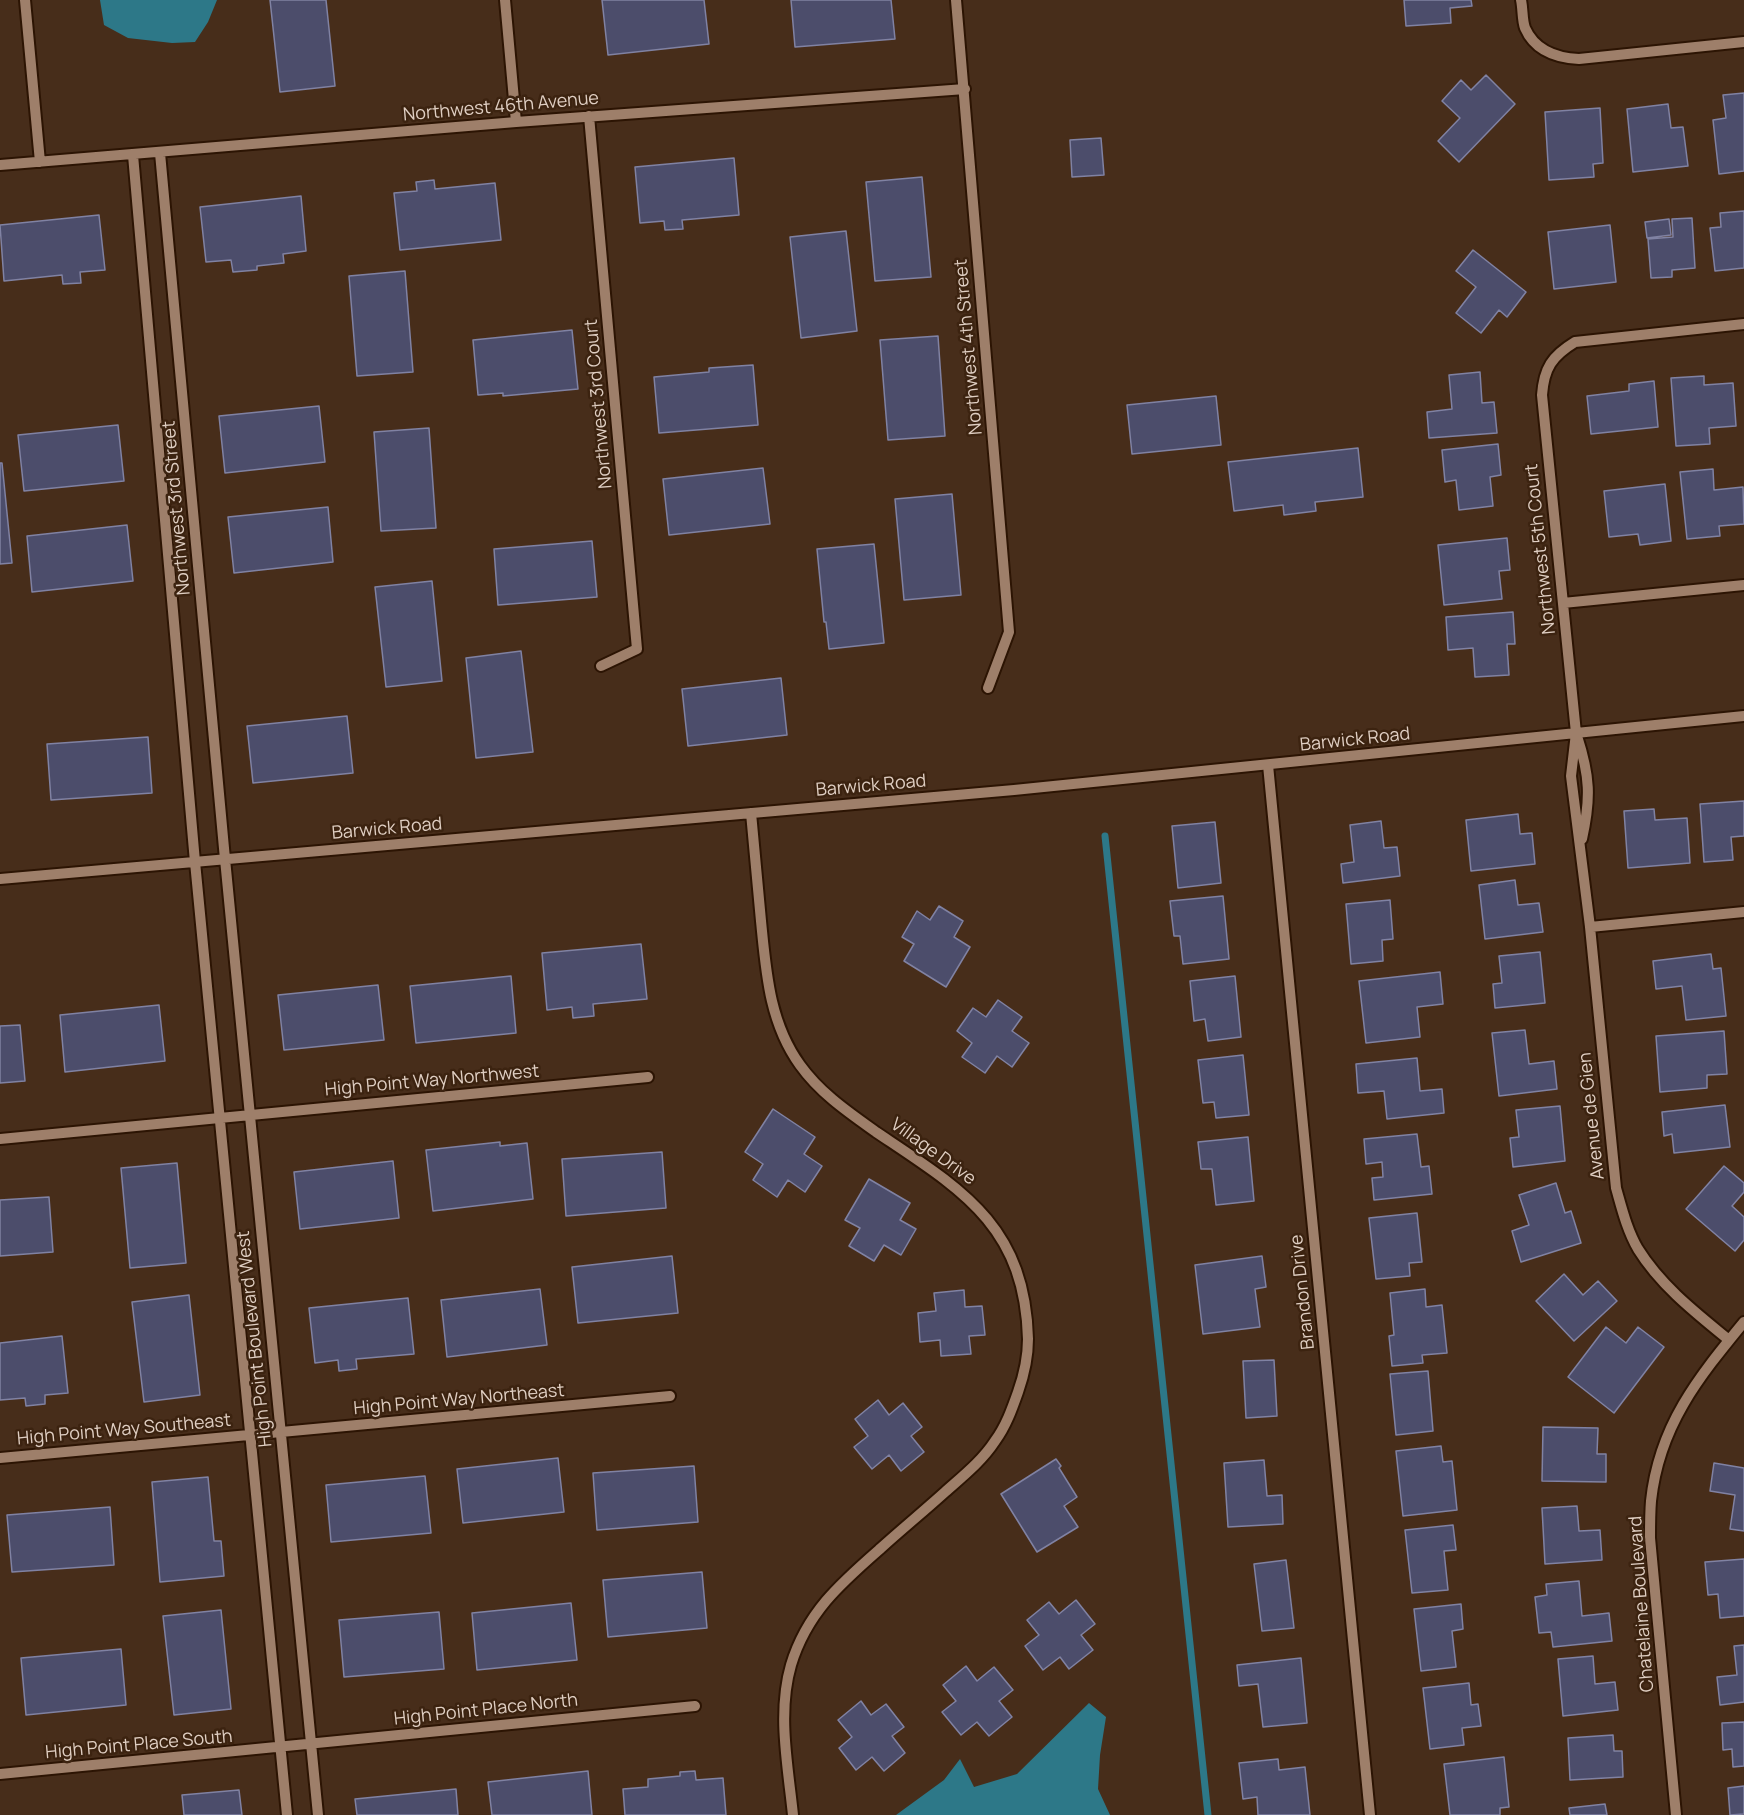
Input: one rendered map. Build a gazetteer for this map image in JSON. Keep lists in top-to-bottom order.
{
  "streets": {
    "street": [
      "Northwest 46th Avenue",
      "Northwest 4th Street",
      "Northwest 3rd Court",
      "Northwest 3rd Street",
      "Northwest 5th Court",
      "Barwick Road",
      "High Point Way Northwest",
      "Avenue de Gien",
      "Village Drive",
      "Brandon Drive",
      "High Point Boulevard West",
      "High Point Way Northeast",
      "High Point Way Southeast",
      "Chatelaine Boulevard",
      "High Point Place North",
      "High Point Place South"
    ]
  },
  "crossings": [
    ["Northwest 46th Avenue", "Northwest 4th Street"],
    ["Northwest 46th Avenue", "Northwest 3rd Court"],
    ["Northwest 46th Avenue", "Northwest 3rd Street"],
    ["Northwest 3rd Street", "Barwick Road"],
    ["Northwest 3rd Street", "High Point Boulevard West"],
    ["Northwest 5th Court", "Barwick Road"],
    ["Northwest 5th Court", "Avenue de Gien"],
    ["Barwick Road", "Avenue de Gien"],
    ["Barwick Road", "Village Drive"],
    ["Barwick Road", "Brandon Drive"],
    ["Barwick Road", "High Point Boulevard West"],
    ["High Point Way Northwest", "High Point Boulevard West"],
    ["Avenue de Gien", "Chatelaine Boulevard"],
    ["High Point Boulevard West", "High Point Way Northeast"],
    ["High Point Boulevard West", "High Point Way Southeast"],
    ["High Point Boulevard West", "High Point Place North"],
    ["High Point Boulevard West", "High Point Place South"],
    ["High Point Way Northeast", "High Point Way Southeast"],
    ["High Point Place North", "High Point Place South"]
  ]
}
